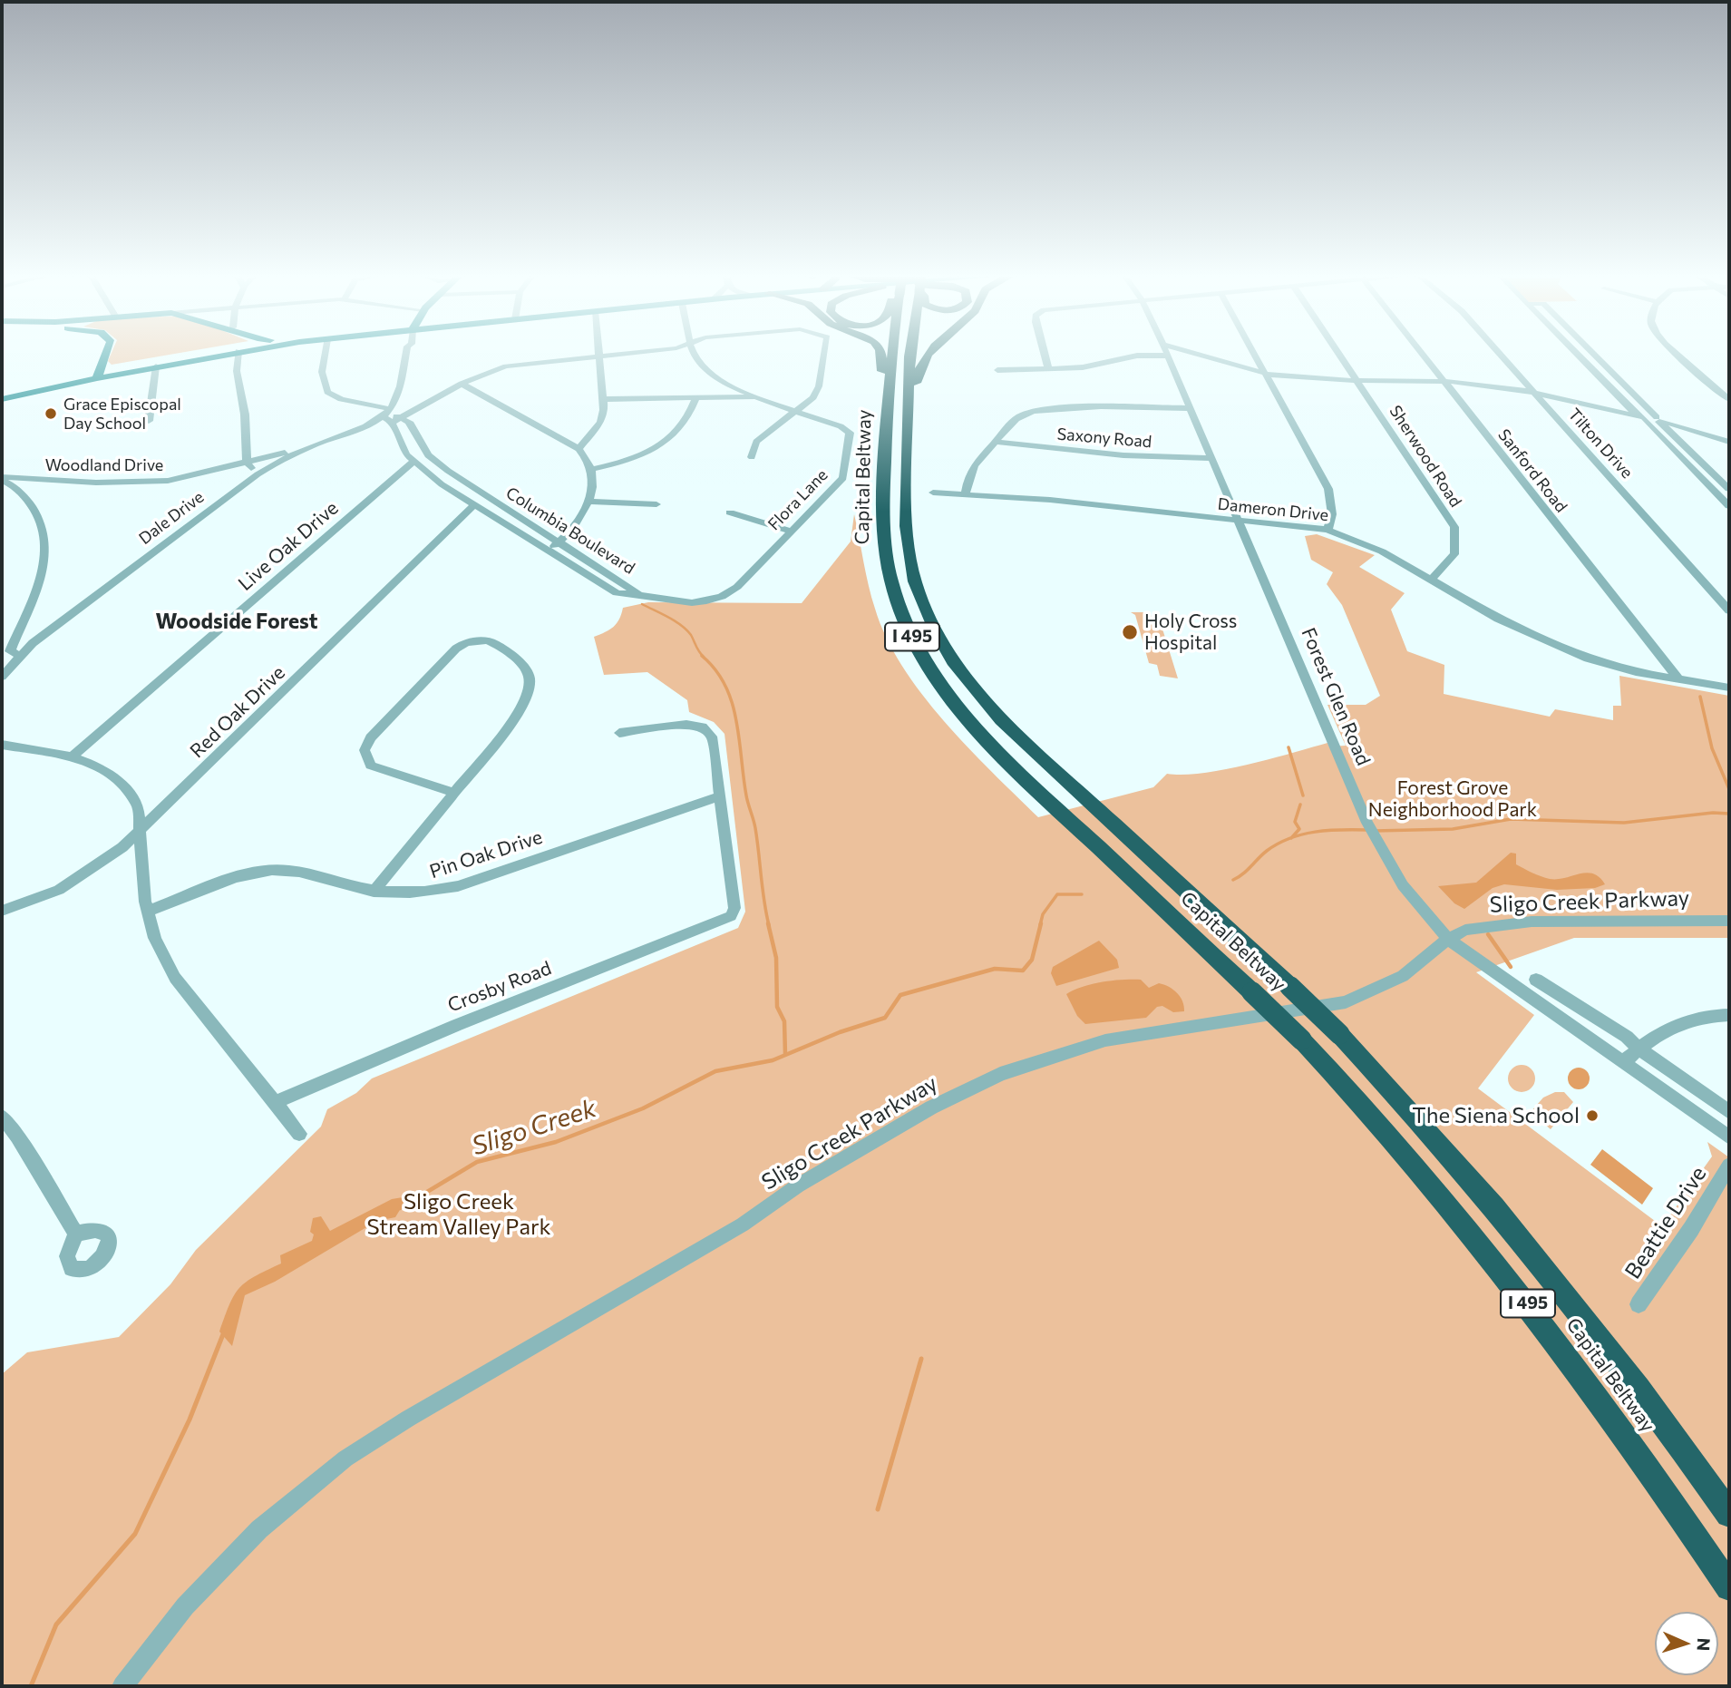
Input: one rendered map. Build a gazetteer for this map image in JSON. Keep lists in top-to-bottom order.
{
  "streets": {
    "highway": ["Capital Beltway", "I 495"],
    "street": [
      "Saxony Road",
      "Tilton Drive",
      "Sherwood Road",
      "Woodland Drive",
      "Sanford Road",
      "Flora Lane",
      "Dameron Drive",
      "Dale Drive",
      "Columbia Boulevard",
      "Live Oak Drive",
      "Forest Glen Road",
      "Red Oak Drive",
      "Pin Oak Drive",
      "Sligo Creek Parkway",
      "Crosby Road",
      "Beattie Drive"
    ]
  },
  "crossings": [
    ["Saxony Road", "Forest Glen Road"],
    ["Sherwood Road", "Dameron Drive"],
    ["Woodland Drive", "Dale Drive"],
    ["Sanford Road", "Dameron Drive"],
    ["Flora Lane", "Columbia Boulevard"],
    ["Dameron Drive", "Forest Glen Road"],
    ["Dale Drive", "Columbia Boulevard"],
    ["Columbia Boulevard", "Live Oak Drive"],
    ["Columbia Boulevard", "Red Oak Drive"],
    ["Forest Glen Road", "Sligo Creek Parkway"],
    ["Pin Oak Drive", "Crosby Road"]
  ],
  "districts": ["Woodside Forest"],
  "water": ["Sligo Creek"],
  "parks": ["Forest Grove Neighborhood Park", "Sligo Creek Stream Valley Park"],
  "places": ["Grace Episcopal Day School", "Holy Cross Hospital", "The Siena School"],
  "north": "right"
}
